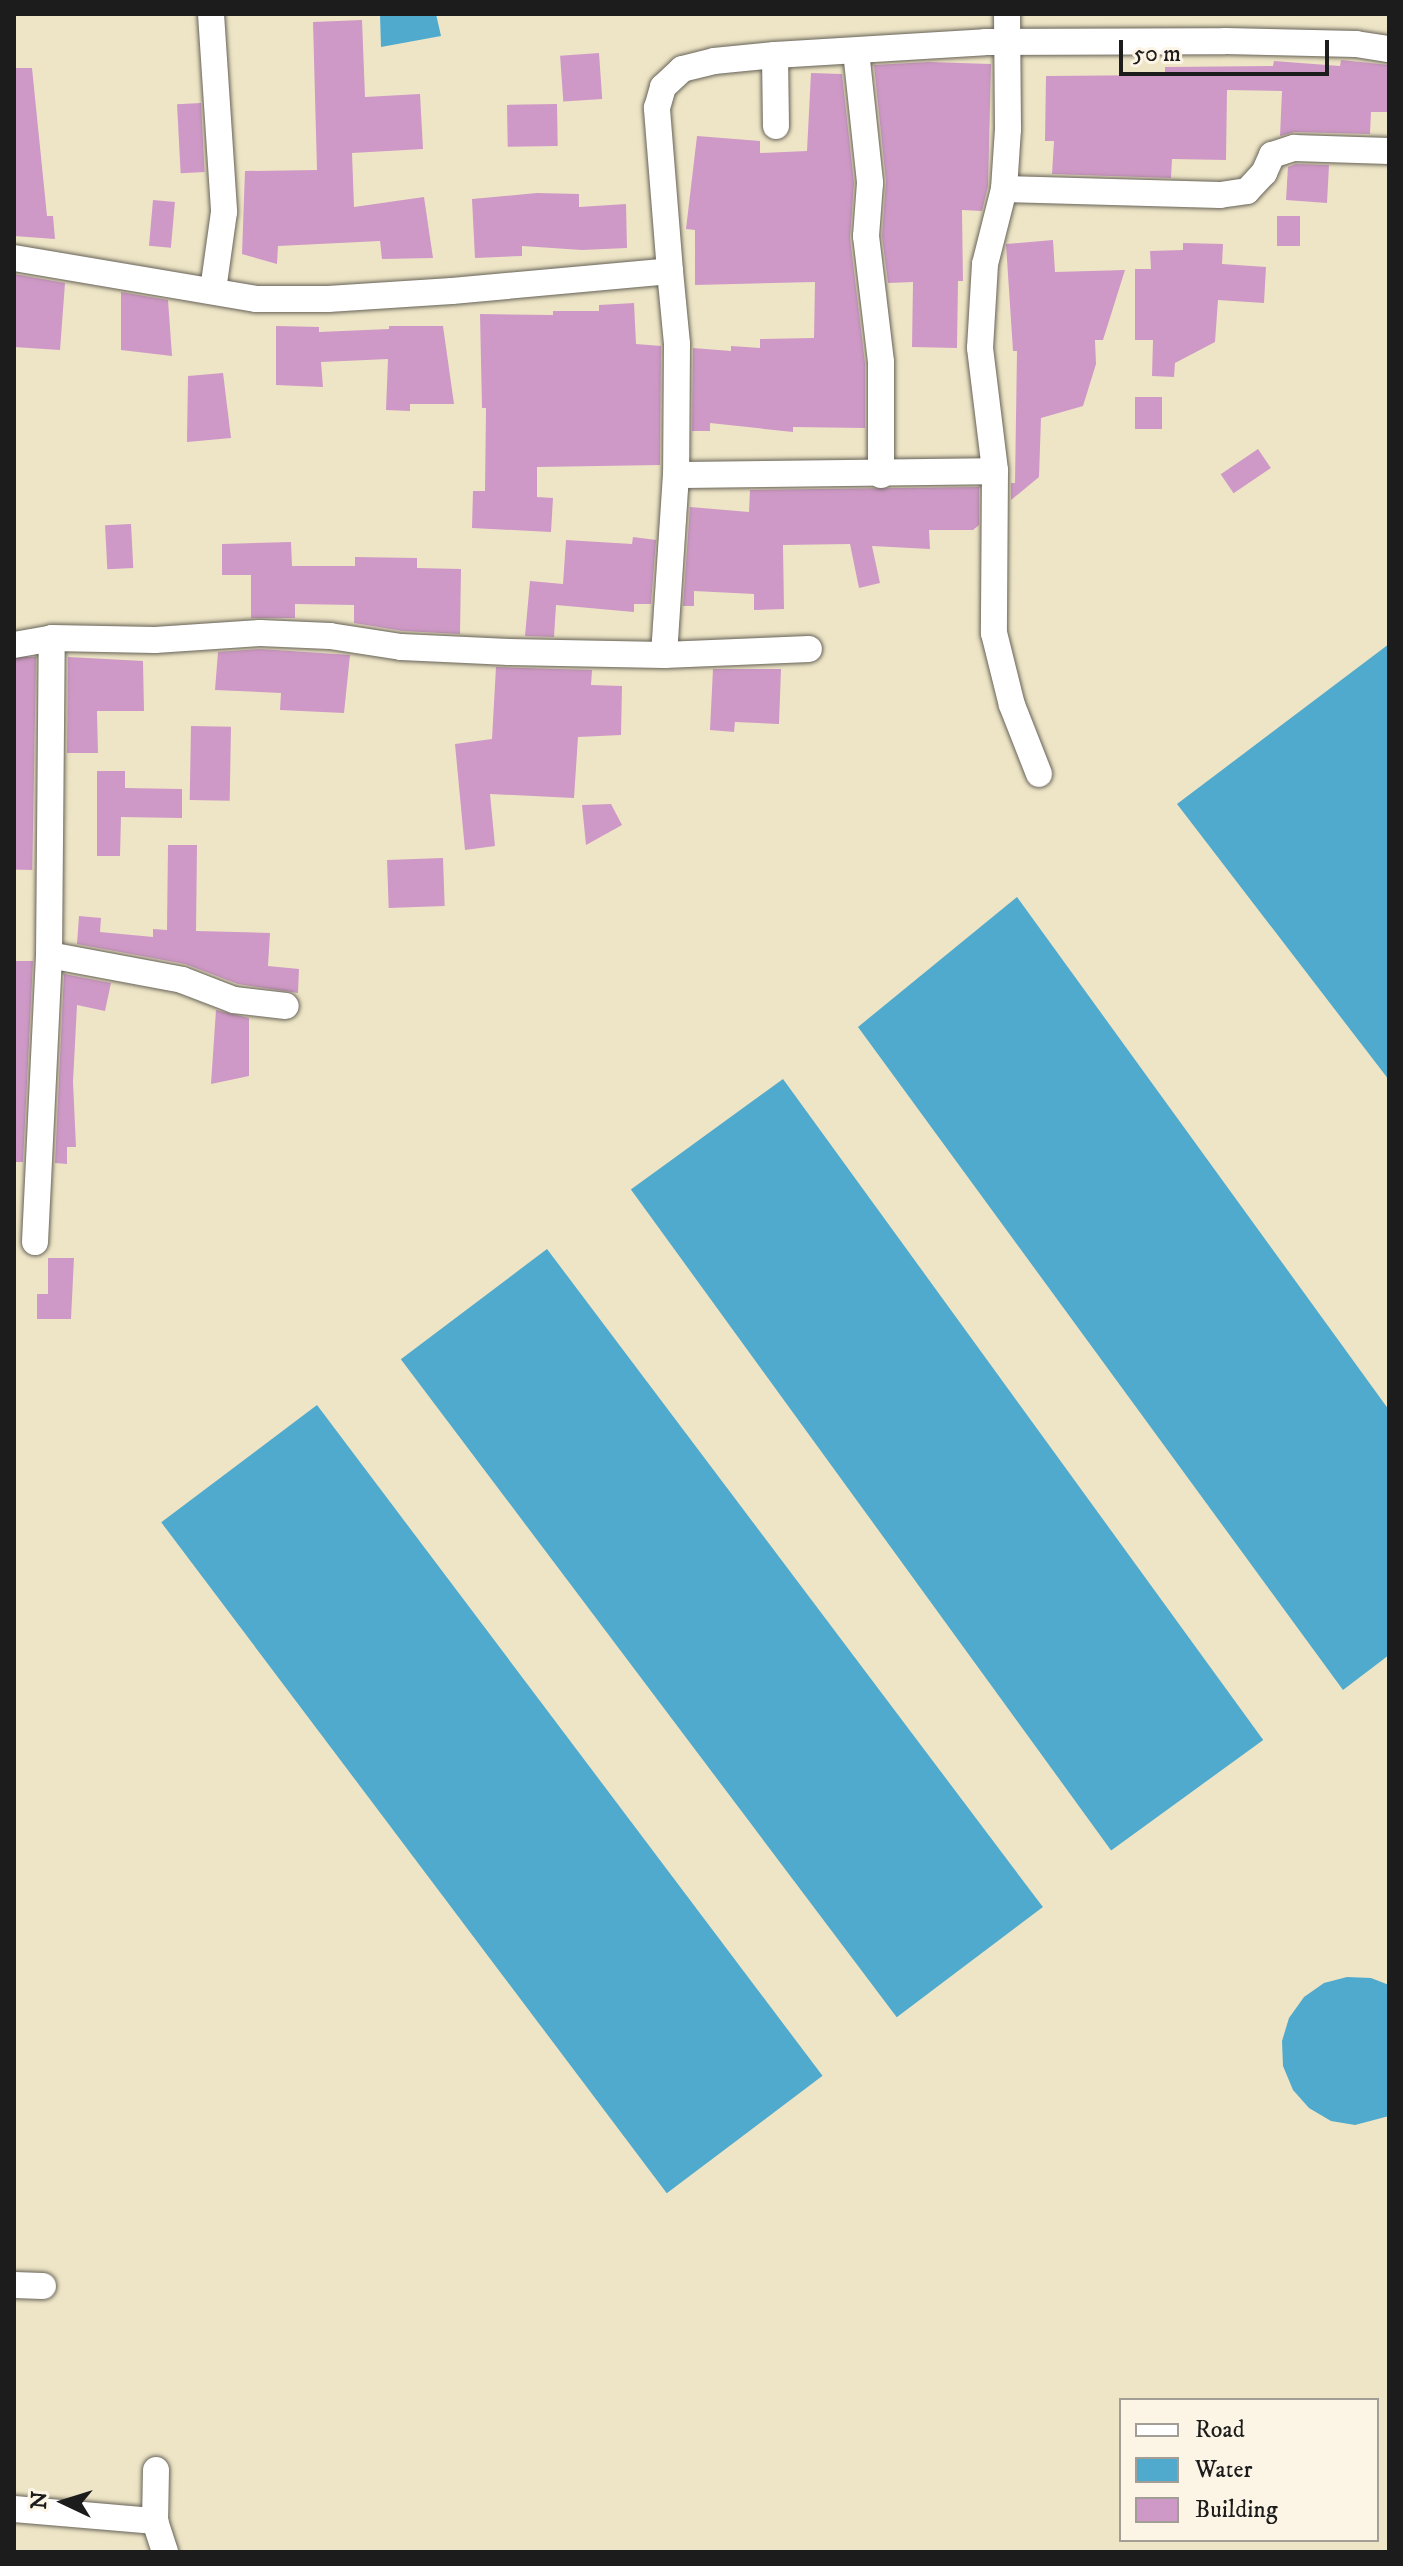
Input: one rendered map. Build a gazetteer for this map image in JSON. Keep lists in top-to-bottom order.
{
  "legend": ["Road", "Water", "Building"],
  "scale_bar": "50 m",
  "north": "left"
}
